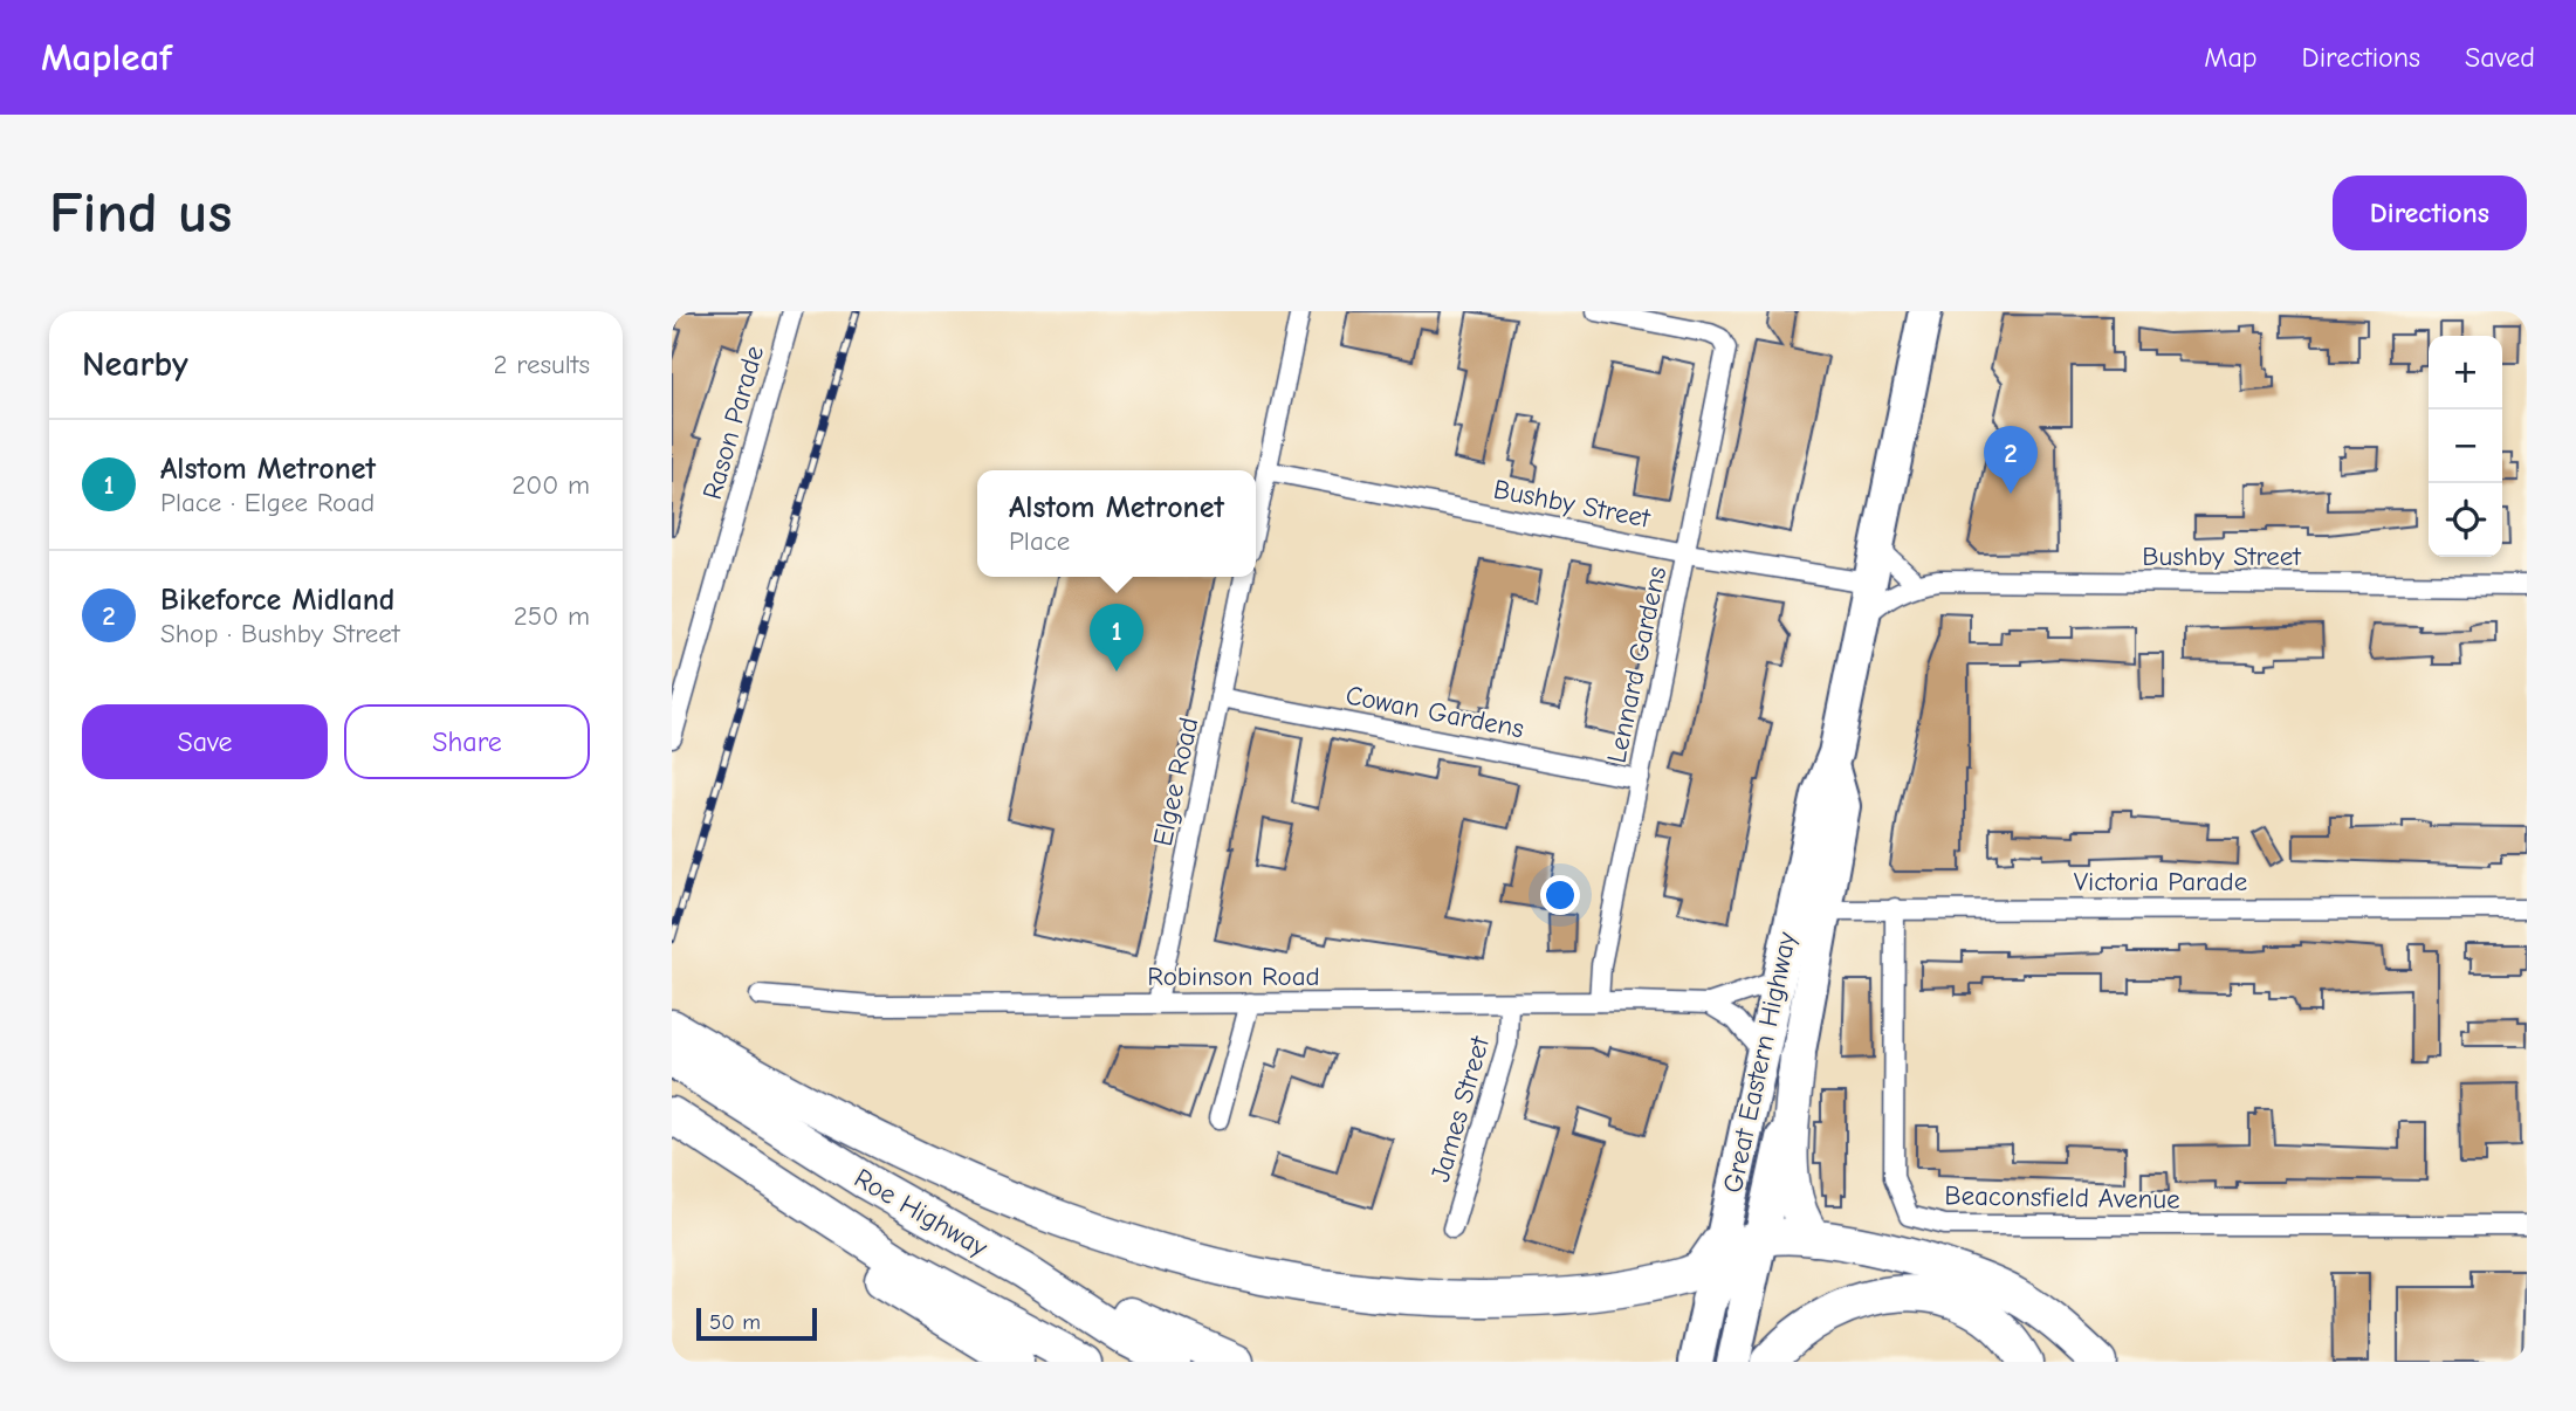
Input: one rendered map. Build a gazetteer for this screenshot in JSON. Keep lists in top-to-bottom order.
{
  "streets": {
    "highway": ["Great Eastern Highway", "Roe Highway"],
    "street": [
      "Rason Parade",
      "Bushby Street",
      "Lennard Gardens",
      "Cowan Gardens",
      "Elgee Road",
      "Victoria Parade",
      "Robinson Road",
      "James Street",
      "Beaconsfield Avenue"
    ]
  },
  "crossings": [
    ["Bushby Street", "Lennard Gardens"],
    ["Bushby Street", "Great Eastern Highway"],
    ["Lennard Gardens", "Cowan Gardens"],
    ["Lennard Gardens", "Robinson Road"],
    ["Cowan Gardens", "Elgee Road"],
    ["Elgee Road", "Robinson Road"],
    ["Victoria Parade", "Great Eastern Highway"],
    ["Victoria Parade", "Beaconsfield Avenue"],
    ["Robinson Road", "Great Eastern Highway"],
    ["Robinson Road", "James Street"]
  ],
  "scale_bar": "50 m",
  "page": {
    "header": "Mapleaf",
    "nav": ["Map", "Directions", "Saved"],
    "buttons": [
      "Directions",
      ["Save", "Share"]
    ],
    "title": "Find us",
    "heading": ["Nearby", "2 results"],
    "map_buttons": ["+", "−"],
    "list": [
      {
        "mark": "1",
        "name": "Alstom Metronet",
        "note": "Place · Elgee Road",
        "value": "200 m"
      },
      {
        "mark": "2",
        "name": "Bikeforce Midland",
        "note": "Shop · Bushby Street",
        "value": "250 m"
      }
    ],
    "pins": ["2", "1"],
    "popup": ["Alstom Metronet", "Place"],
    "scale": "50 m"
  }
}
